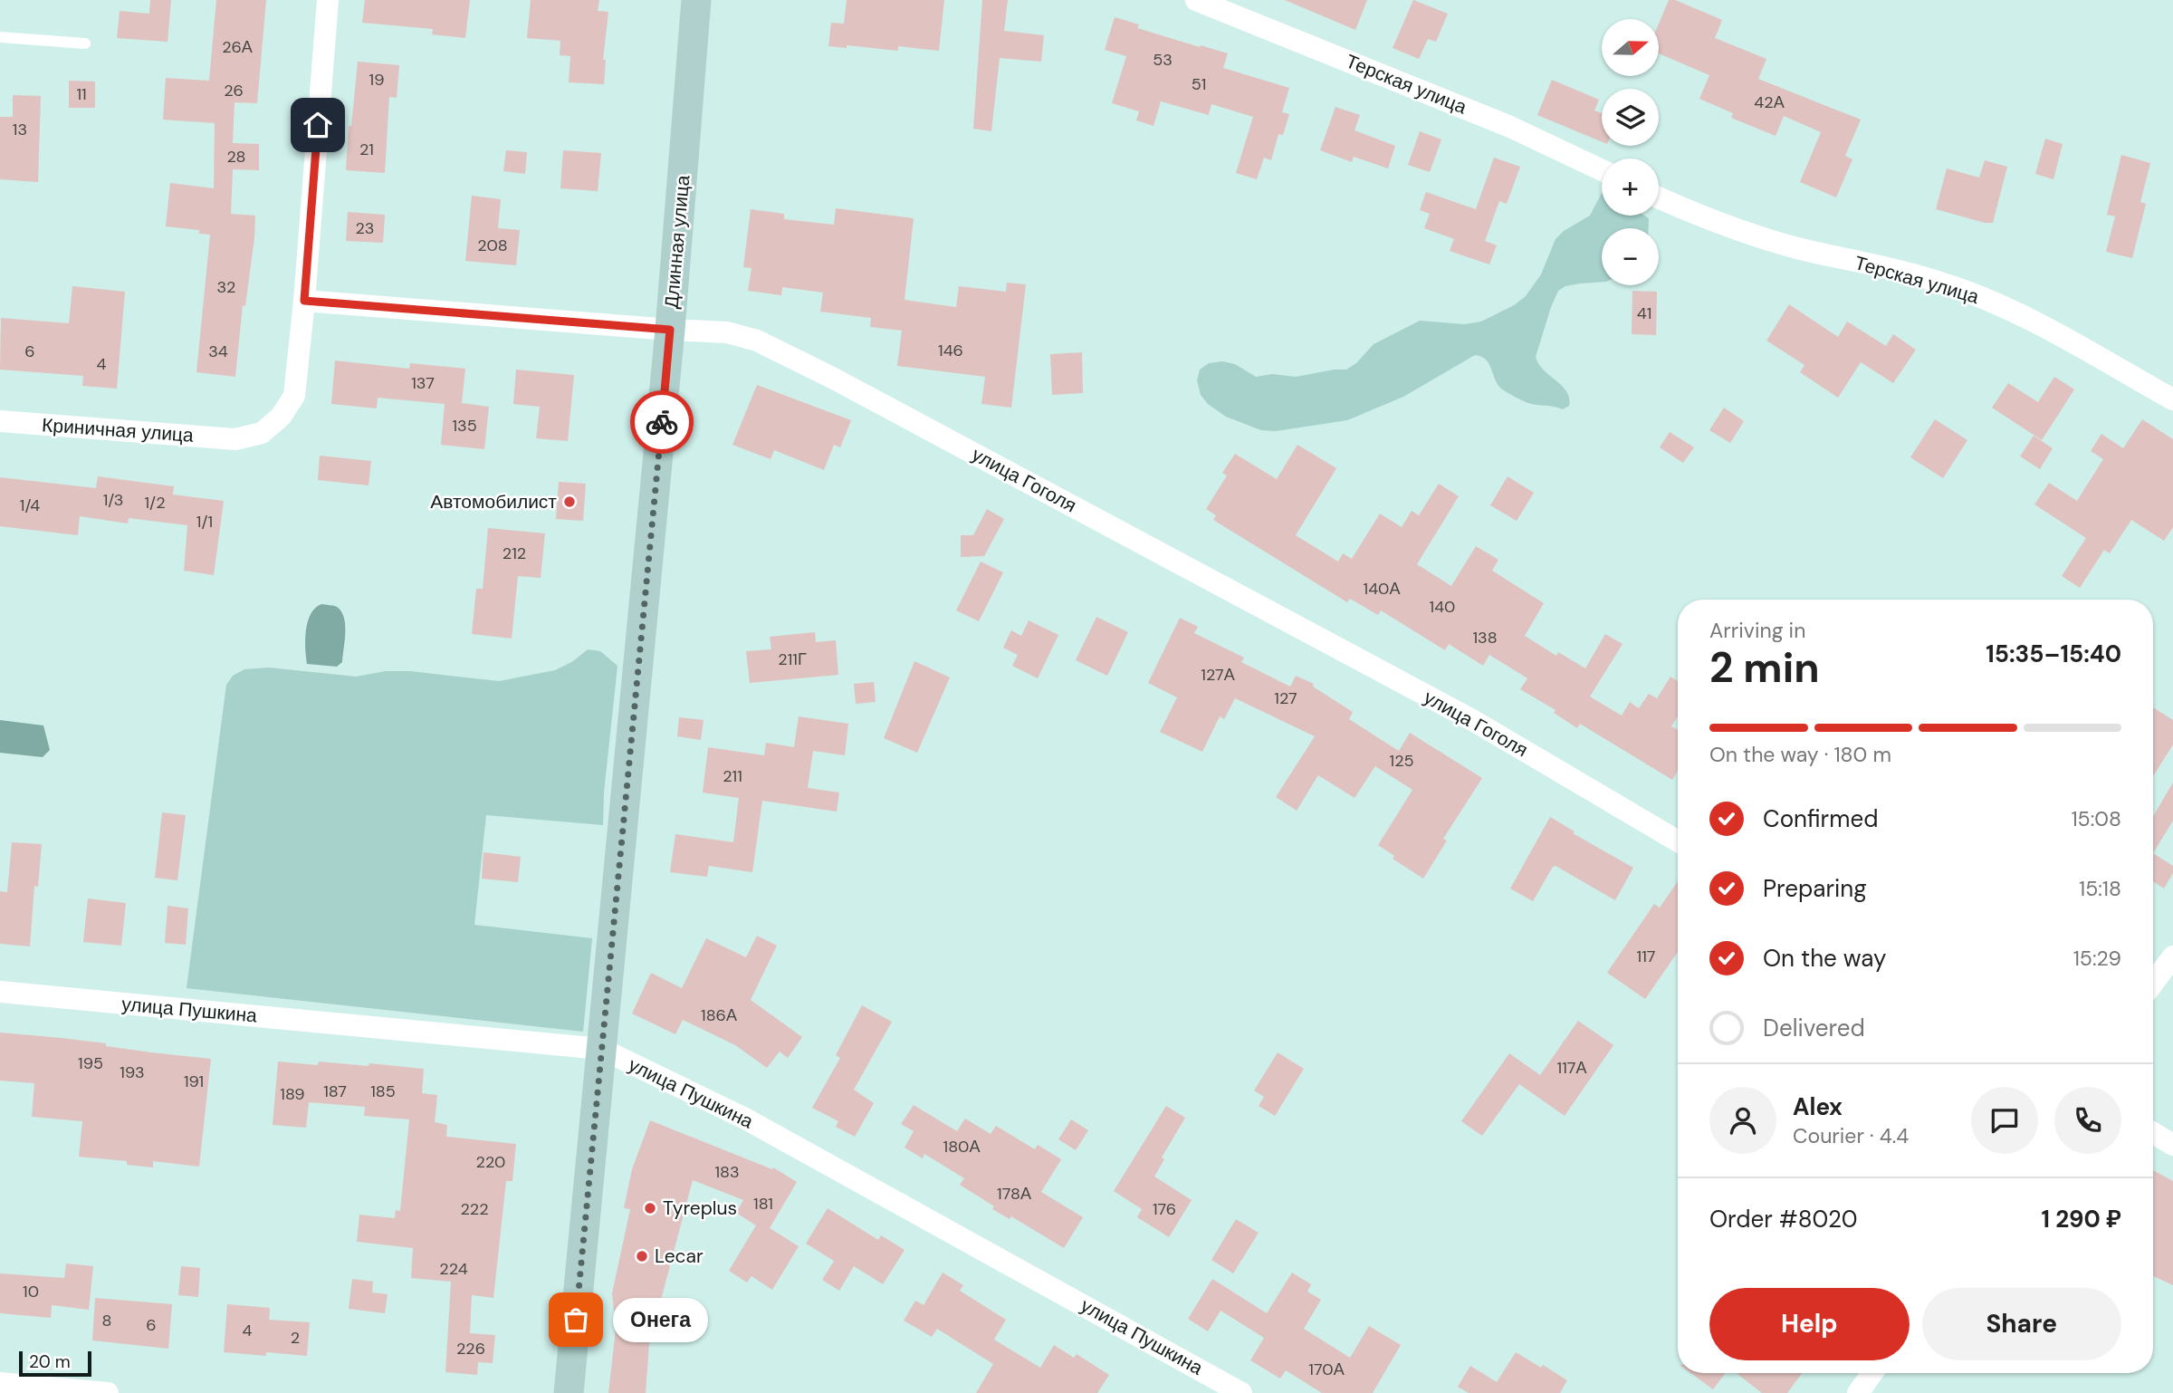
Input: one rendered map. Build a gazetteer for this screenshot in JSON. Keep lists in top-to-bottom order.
{
  "streets": {
    "street": [
      "Терская улица",
      "Длинная улица",
      "Криничная улица",
      "улица Гоголя",
      "улица Пушкина"
    ]
  },
  "crossings": [
    ["Длинная улица", "улица Гоголя"],
    ["Длинная улица", "улица Пушкина"],
    ["Криничная улица", "улица Гоголя"]
  ],
  "places": [
    "Автомобилист",
    "Tyreplus",
    "Lecar",
    "Онега"
  ],
  "house_numbers": [
    "26А",
    "53",
    "19",
    "51",
    "26",
    "11",
    "42А",
    "13",
    "21",
    "28",
    "23",
    "208",
    "32",
    "41",
    "146",
    "6",
    "34",
    "4",
    "137",
    "135",
    "1/3",
    "1/2",
    "1/4",
    "1/1",
    "212",
    "140А",
    "140",
    "138",
    "211Г",
    "127А",
    "127",
    "125",
    "211",
    "117",
    "186А",
    "195",
    "117А",
    "193",
    "191",
    "187",
    "185",
    "189",
    "180А",
    "220",
    "183",
    "178А",
    "181",
    "222",
    "176",
    "224",
    "10",
    "8",
    "6",
    "4",
    "2",
    "226",
    "170А"
  ],
  "scale_bar": "20 m",
  "north": "right",
  "page": {
    "map_buttons": ["+", "−"],
    "heading": ["2 min", "Arriving in", "15:35–15:40"],
    "panel": [
      "Alex",
      "Courier · 4.4",
      "Order #8020",
      "1 290 ₽"
    ],
    "bar": "On the way · 180 m",
    "list": [
      ["Confirmed", "15:08"],
      ["Preparing", "15:18"],
      ["On the way", "15:29"],
      "Delivered"
    ],
    "buttons": ["Help", "Share"],
    "bubble": "Онега",
    "scale": "20 m"
  }
}
